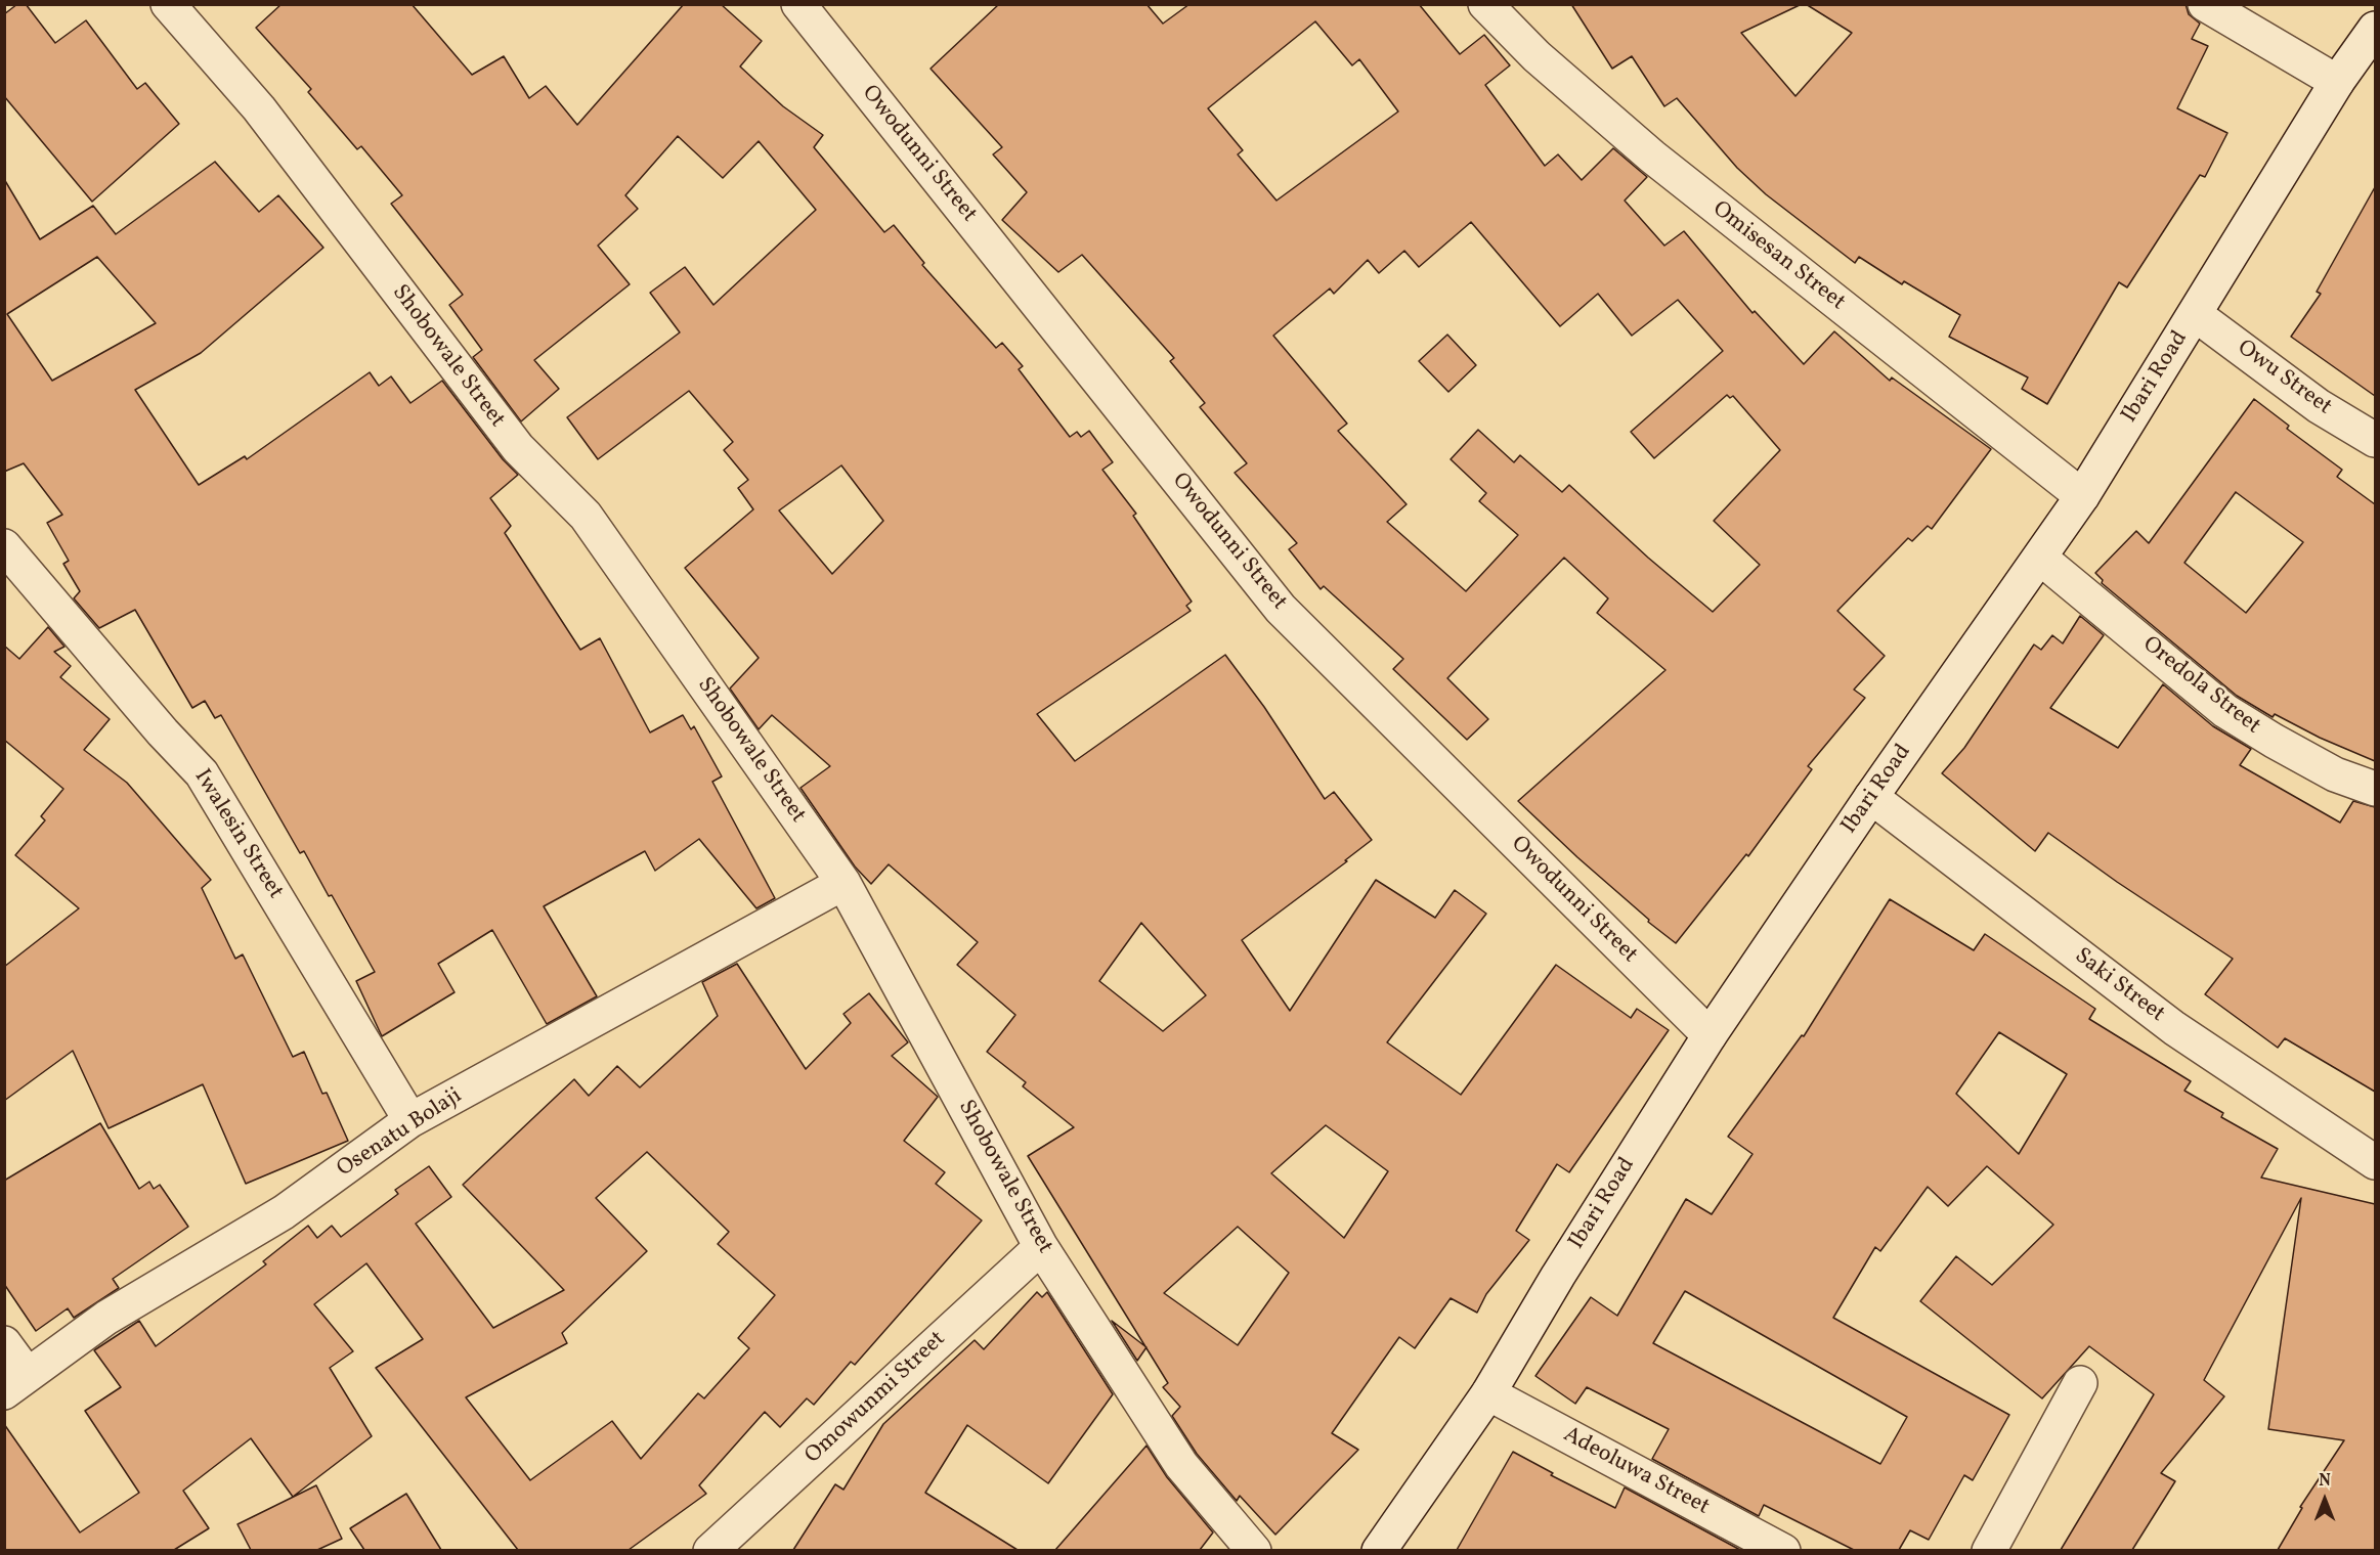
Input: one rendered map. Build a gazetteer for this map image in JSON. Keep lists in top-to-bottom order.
{
  "streets": {
    "street": [
      "Owodunni Street",
      "Omisesan Street",
      "Shobowale Street",
      "Ibari Road",
      "Owu Street",
      "Oredola Street",
      "Iwalesin Street",
      "Saki Street",
      "Osenatu Bolaji",
      "Omowunmi Street",
      "Adeoluwa Street"
    ]
  },
  "crossings": [
    ["Owodunni Street", "Ibari Road"],
    ["Omisesan Street", "Ibari Road"],
    ["Shobowale Street", "Osenatu Bolaji"],
    ["Shobowale Street", "Omowunmi Street"],
    ["Ibari Road", "Owu Street"],
    ["Ibari Road", "Oredola Street"],
    ["Ibari Road", "Saki Street"],
    ["Ibari Road", "Adeoluwa Street"],
    ["Iwalesin Street", "Osenatu Bolaji"]
  ],
  "north": "top"
}
